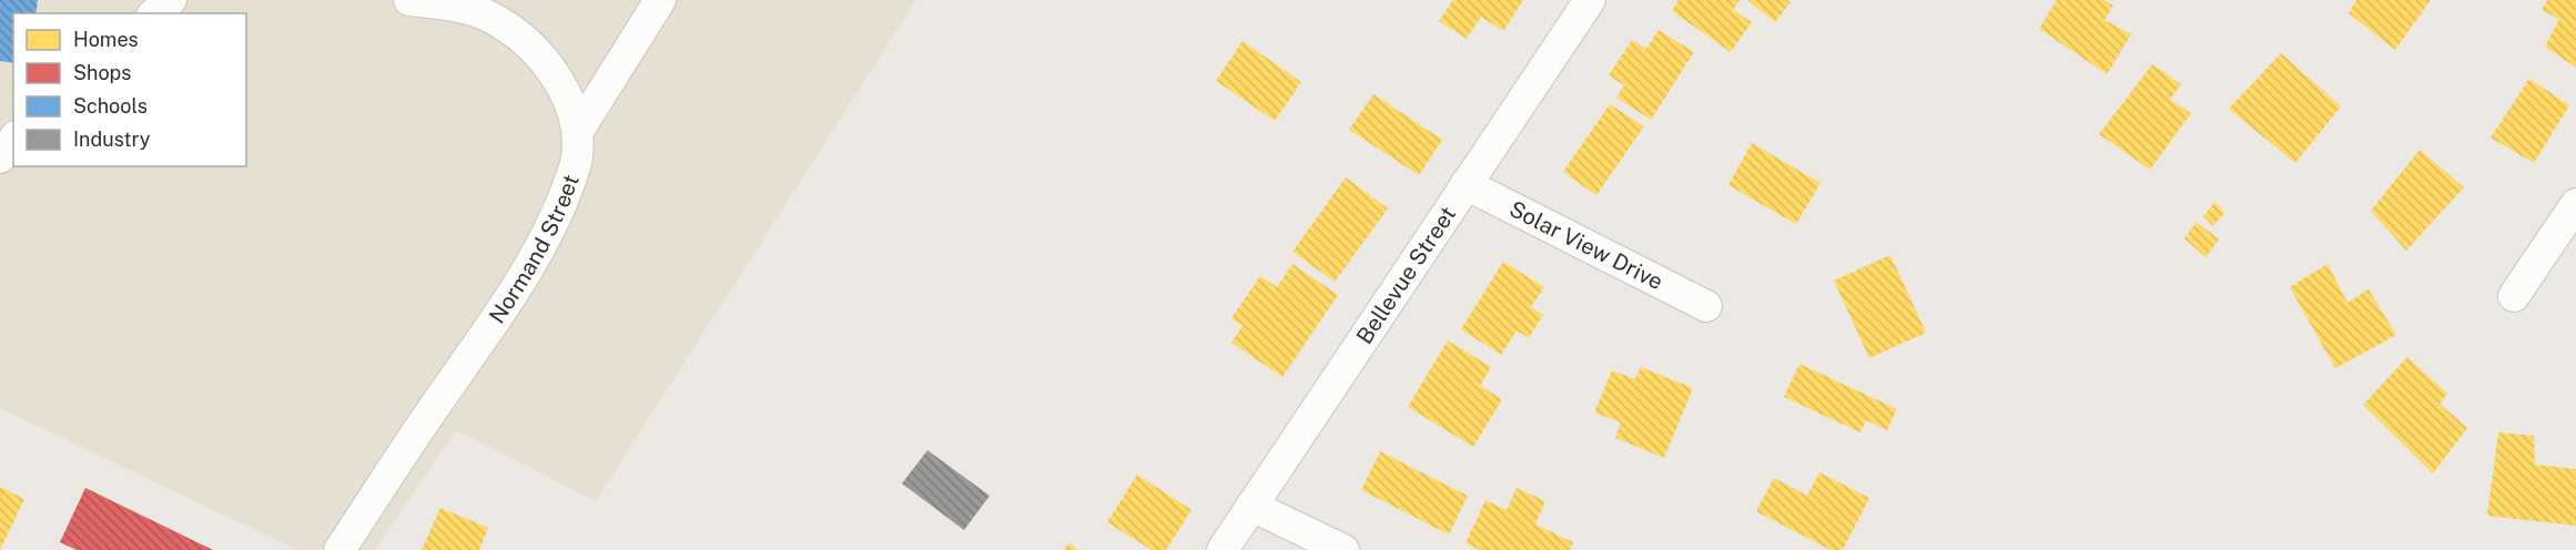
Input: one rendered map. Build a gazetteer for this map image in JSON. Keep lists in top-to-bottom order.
{
  "streets": {
    "street": ["Solar View Drive", "Normand Street", "Bellevue Street"]
  },
  "crossings": [
    ["Solar View Drive", "Bellevue Street"]
  ],
  "legend": [
    "Homes",
    "Shops",
    "Schools",
    "Industry"
  ]
}
